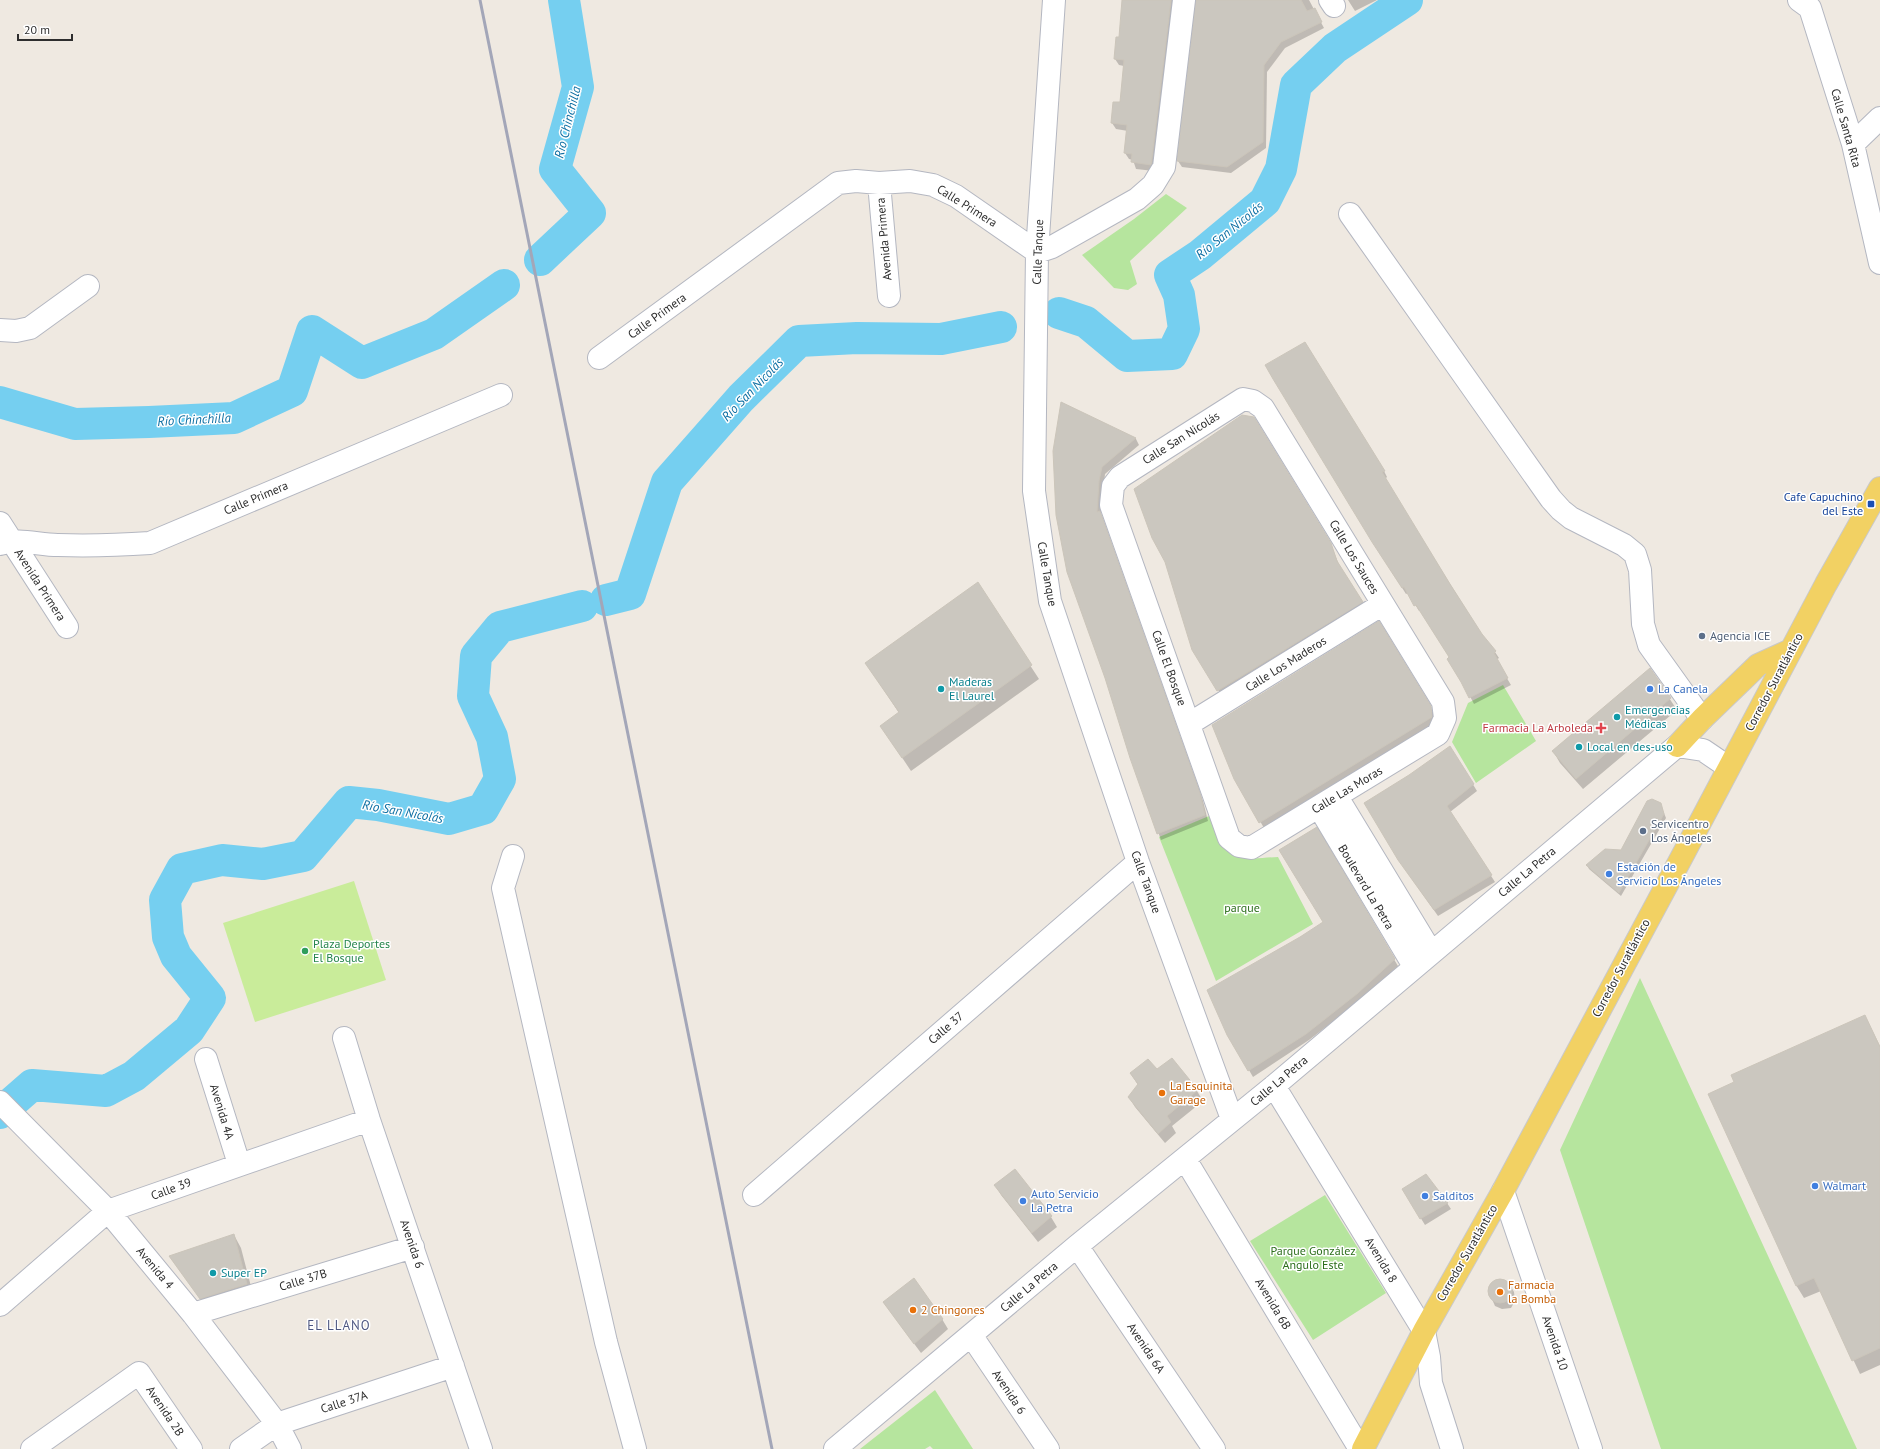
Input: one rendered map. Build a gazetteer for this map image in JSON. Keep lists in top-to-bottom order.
{
  "streets": {
    "main road": ["Corredor Suratlántico"],
    "street": [
      "Calle Santa Rita",
      "Calle Primera",
      "Avenida Primera",
      "Calle Tanque",
      "Calle San Nicolás",
      "Calle Los Sauces",
      "Calle Los Maderos",
      "Calle El Bosque",
      "Calle Las Moras",
      "Calle La Petra",
      "Boulevard La Petra",
      "Calle 37",
      "Avenida 4A",
      "Calle 39",
      "Avenida 6",
      "Avenida 8",
      "Avenida 4",
      "Calle 37B",
      "Avenida 6B",
      "Avenida 10",
      "Avenida 6A",
      "Calle 37A",
      "Avenida 2B"
    ]
  },
  "crossings": [
    ["Calle Primera", "Avenida Primera"],
    ["Calle Primera", "Calle Tanque"],
    ["Calle Tanque", "Calle La Petra"],
    ["Calle Tanque", "Calle 37"],
    ["Calle San Nicolás", "Calle Los Sauces"],
    ["Calle San Nicolás", "Calle El Bosque"],
    ["Calle Los Sauces", "Calle Los Maderos"],
    ["Calle Los Sauces", "Calle Las Moras"],
    ["Calle Los Maderos", "Calle El Bosque"],
    ["Calle El Bosque", "Calle Las Moras"],
    ["Corredor Suratlántico", "Avenida 8"],
    ["Corredor Suratlántico", "Avenida 6B"],
    ["Corredor Suratlántico", "Avenida 10"],
    ["Calle Las Moras", "Boulevard La Petra"],
    ["Calle La Petra", "Boulevard La Petra"],
    ["Calle La Petra", "Avenida 6"],
    ["Calle La Petra", "Avenida 8"],
    ["Calle La Petra", "Avenida 6B"],
    ["Calle La Petra", "Avenida 6A"],
    ["Avenida 4A", "Calle 39"],
    ["Calle 39", "Avenida 6"],
    ["Calle 39", "Avenida 4"],
    ["Avenida 6", "Calle 37B"],
    ["Avenida 6", "Calle 37A"],
    ["Avenida 4", "Calle 37B"],
    ["Avenida 4", "Calle 37A"]
  ],
  "districts": ["EL LLANO"],
  "water": ["Río Chinchilla", "Río San Nicolás"],
  "parks": ["parque", "Parque González Angulo Este"],
  "places": {
    "transit": ["Cafe Capuchino del Este"],
    "other": [
      "Agencia ICE",
      "Maderas El Laurel",
      "La Canela",
      "Emergencias Médicas",
      "Local en des-uso",
      "Servicentro Los Ángeles",
      "Estación de Servicio Los Ángeles",
      "Plaza Deportes El Bosque",
      "La Esquinita Garage",
      "Walmart",
      "Salditos",
      "Auto Servicio La Petra",
      "Super EP",
      "Farmacia la Bomba",
      "2 Chingones"
    ],
    "health": ["Farmacia La Arboleda"]
  },
  "scale_bar": "20 m"
}
